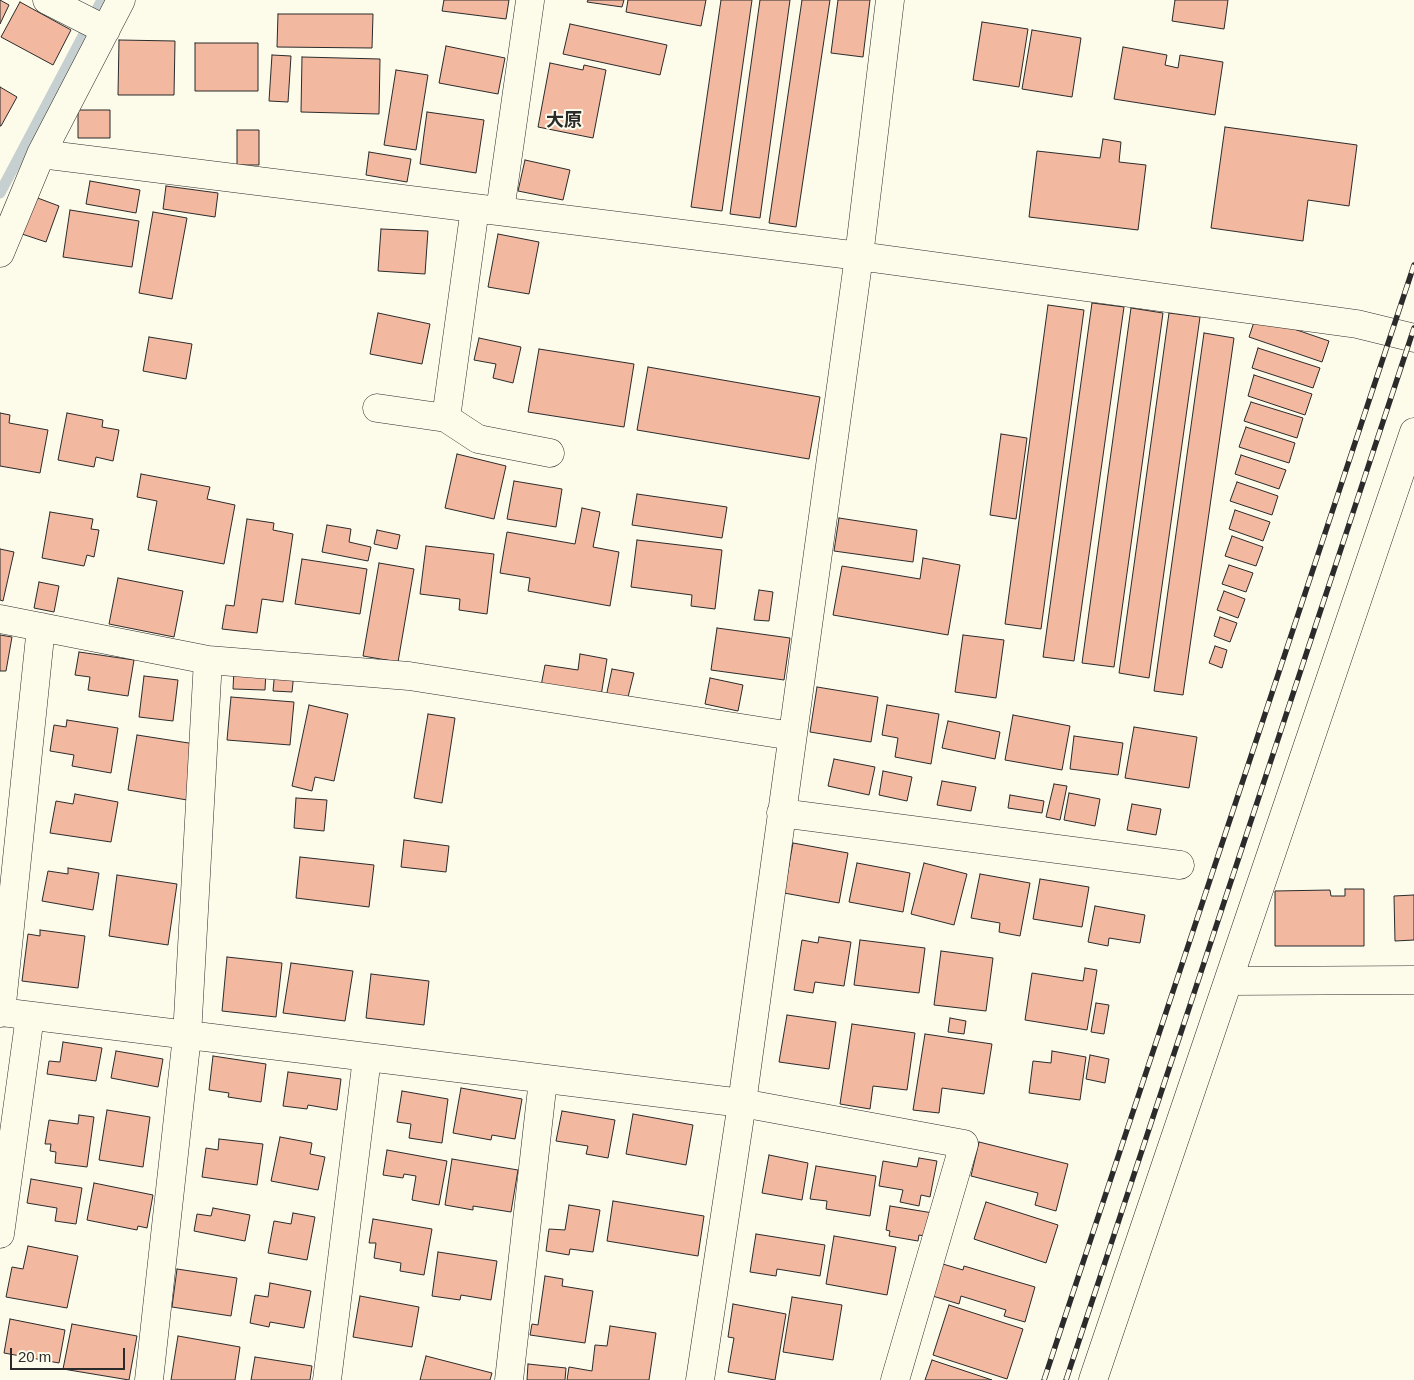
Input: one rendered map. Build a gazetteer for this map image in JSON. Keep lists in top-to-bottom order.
{
  "districts": ["大原"],
  "scale_bar": "20 m"
}
